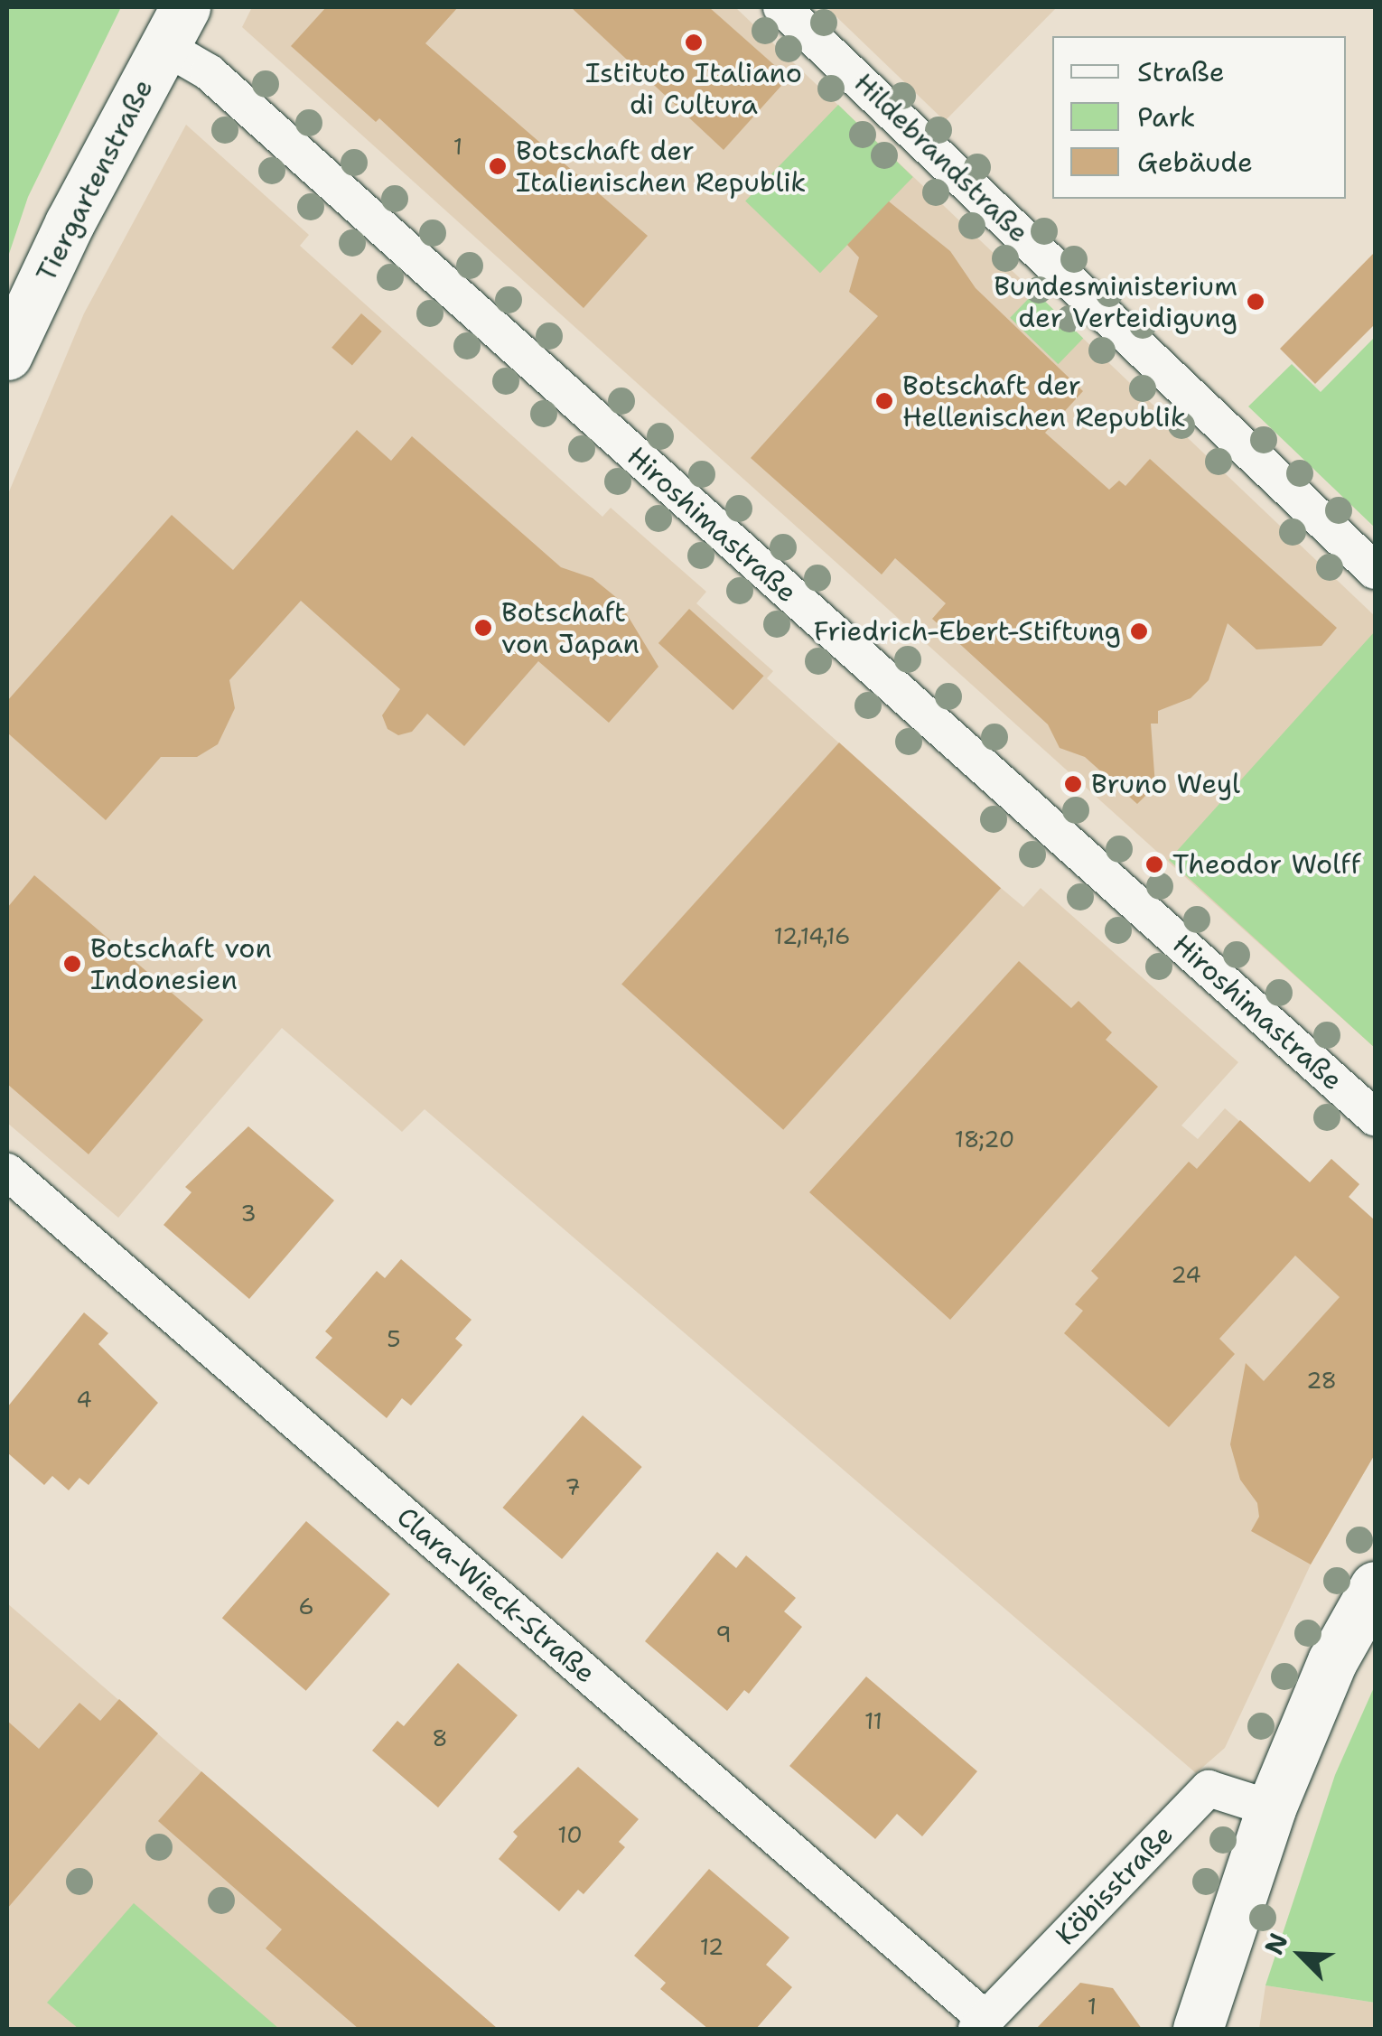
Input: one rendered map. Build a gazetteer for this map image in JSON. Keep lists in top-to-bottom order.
{
  "streets": {
    "main road": ["Tiergartenstraße"],
    "street": [
      "Hildebrandstraße",
      "Hiroshimastraße",
      "Clara-Wieck-Straße",
      "Köbisstraße"
    ]
  },
  "crossings": [
    ["Tiergartenstraße", "Hiroshimastraße"],
    ["Clara-Wieck-Straße", "Köbisstraße"]
  ],
  "places": [
    "Istituto Italiano di Cultura",
    "Botschaft der Italienischen Republik",
    "Bundesministerium der Verteidigung",
    "Botschaft der Hellenischen Republik",
    "Botschaft von Japan",
    "Friedrich-Ebert-Stiftung",
    "Bruno Weyl",
    "Theodor Wolff",
    "Botschaft von Indonesien"
  ],
  "house_numbers": [
    "1",
    "12,14,16",
    "18;20",
    "3",
    "24",
    "5",
    "28",
    "4",
    "7",
    "6",
    "9",
    "11",
    "8",
    "10",
    "12",
    "1"
  ],
  "legend": ["Straße", "Park", "Gebäude"],
  "north": "top left"
}
